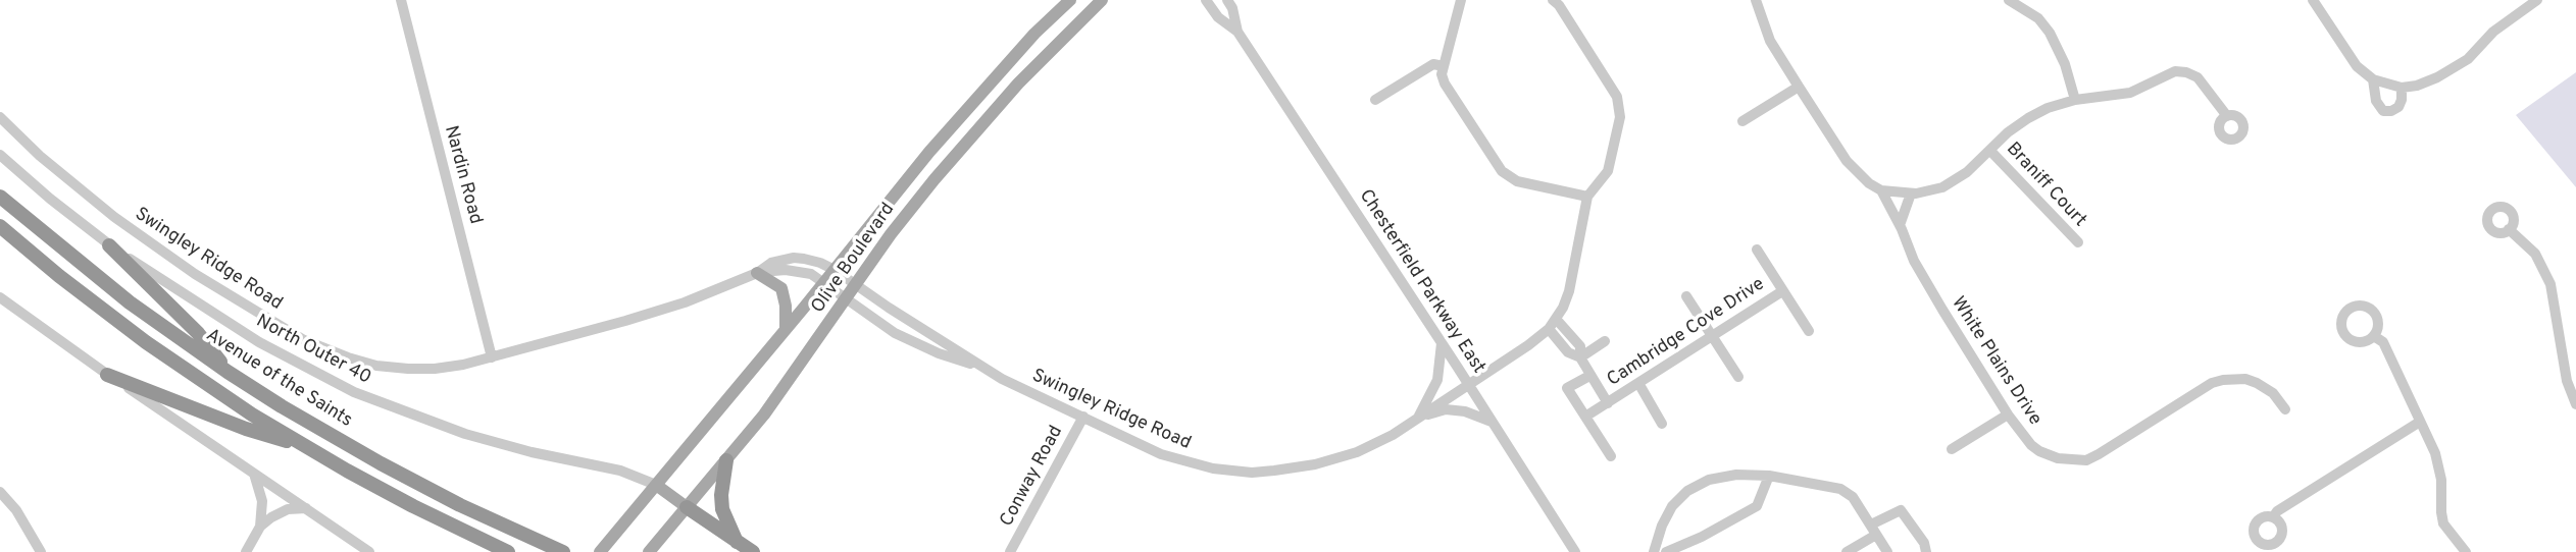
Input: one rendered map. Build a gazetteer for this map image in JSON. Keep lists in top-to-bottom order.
{
  "streets": {
    "highway": ["Avenue of the Saints"],
    "main road": ["Olive Boulevard"],
    "street": [
      "Nardin Road",
      "Braniff Court",
      "Swingley Ridge Road",
      "Chesterfield Parkway East",
      "Cambridge Cove Drive",
      "North Outer 40",
      "White Plains Drive",
      "Conway Road"
    ]
  },
  "crossings": [
    ["Nardin Road", "Swingley Ridge Road"],
    ["Olive Boulevard", "Swingley Ridge Road"],
    ["Olive Boulevard", "North Outer 40"],
    ["Swingley Ridge Road", "Chesterfield Parkway East"],
    ["Swingley Ridge Road", "Cambridge Cove Drive"],
    ["Swingley Ridge Road", "Conway Road"]
  ]
}
